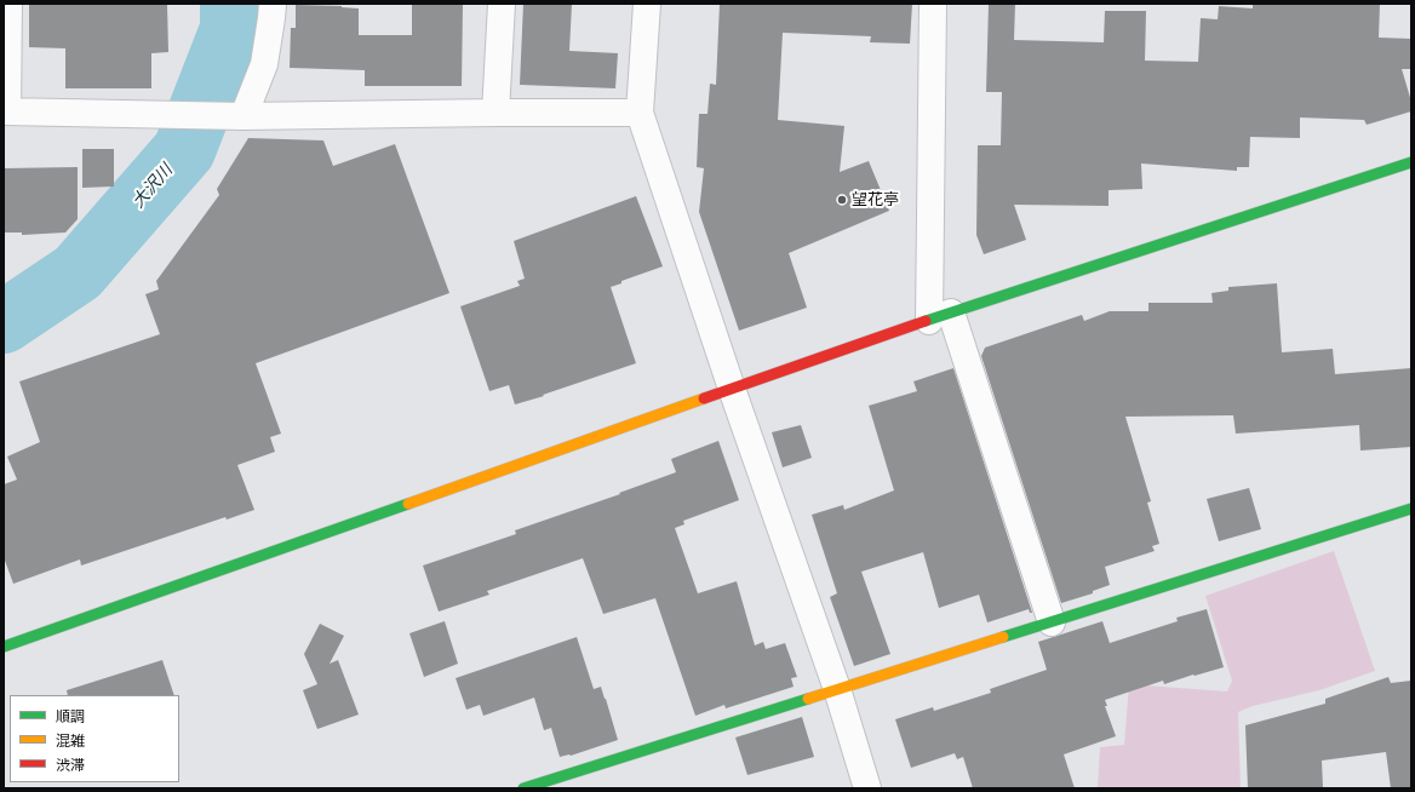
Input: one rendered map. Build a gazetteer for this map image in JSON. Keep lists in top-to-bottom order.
{
  "water": ["大沢川"],
  "places": ["望花亭"],
  "legend": ["順調", "混雑", "渋滞"]
}
